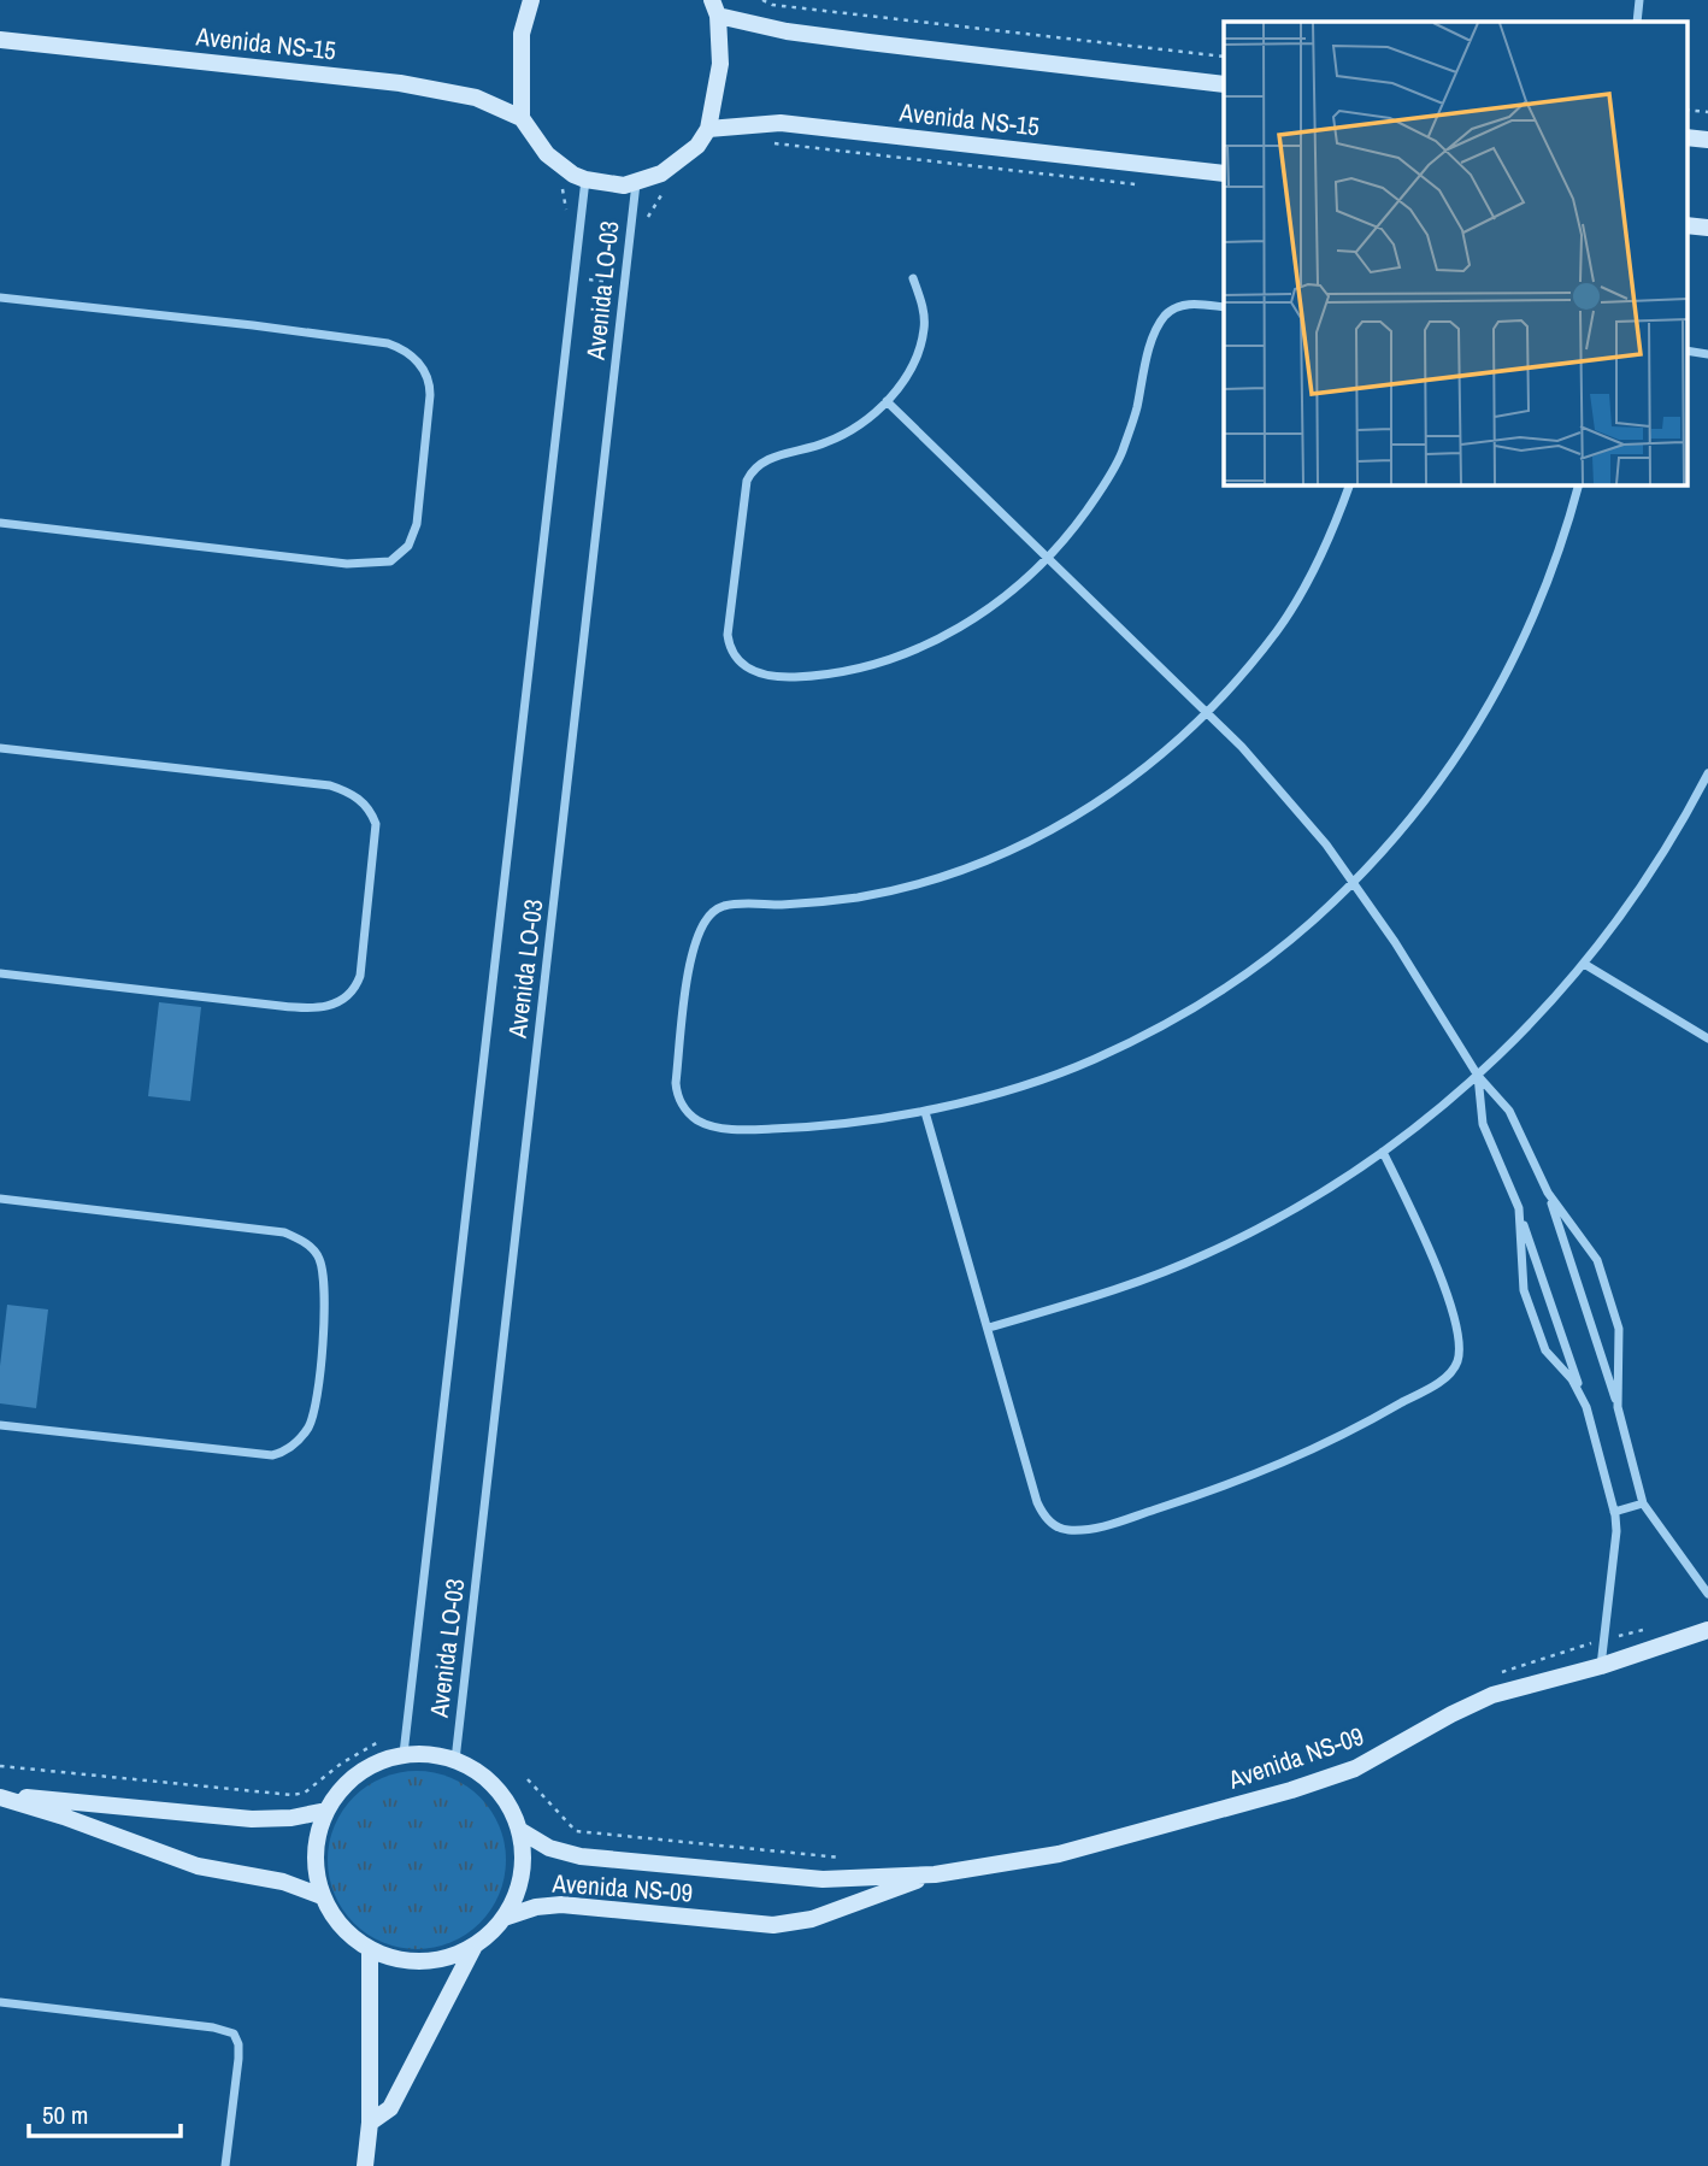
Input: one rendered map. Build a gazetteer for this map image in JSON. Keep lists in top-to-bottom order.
{
  "streets": {
    "street": ["Avenida NS-15", "Avenida LO-03", "Avenida NS-09"]
  },
  "crossings": [
    ["Avenida LO-03", "Avenida NS-09"]
  ],
  "scale_bar": "50 m"
}
